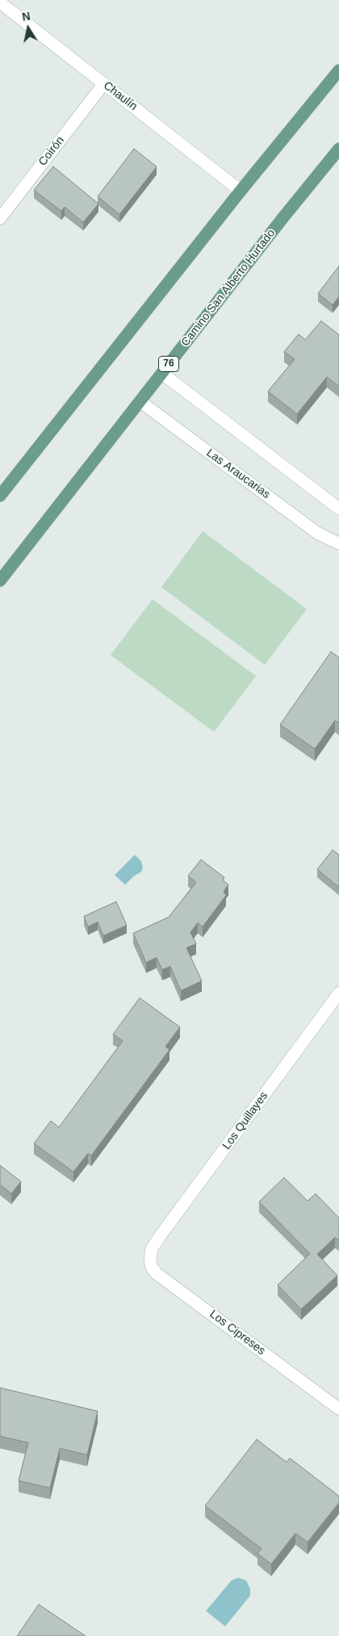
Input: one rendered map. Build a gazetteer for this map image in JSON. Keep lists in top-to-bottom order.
{
  "streets": {
    "main road": ["Camino San Alberto Hurtado", "76"],
    "street": [
      "Chaulín",
      "Coirón",
      "Las Araucarias",
      "Los Quillayes",
      "Los Cipreses"
    ]
  },
  "crossings": [
    ["Chaulín", "Coirón"],
    ["Camino San Alberto Hurtado", "Las Araucarias"],
    ["Los Quillayes", "Los Cipreses"]
  ],
  "north": "top"
}
